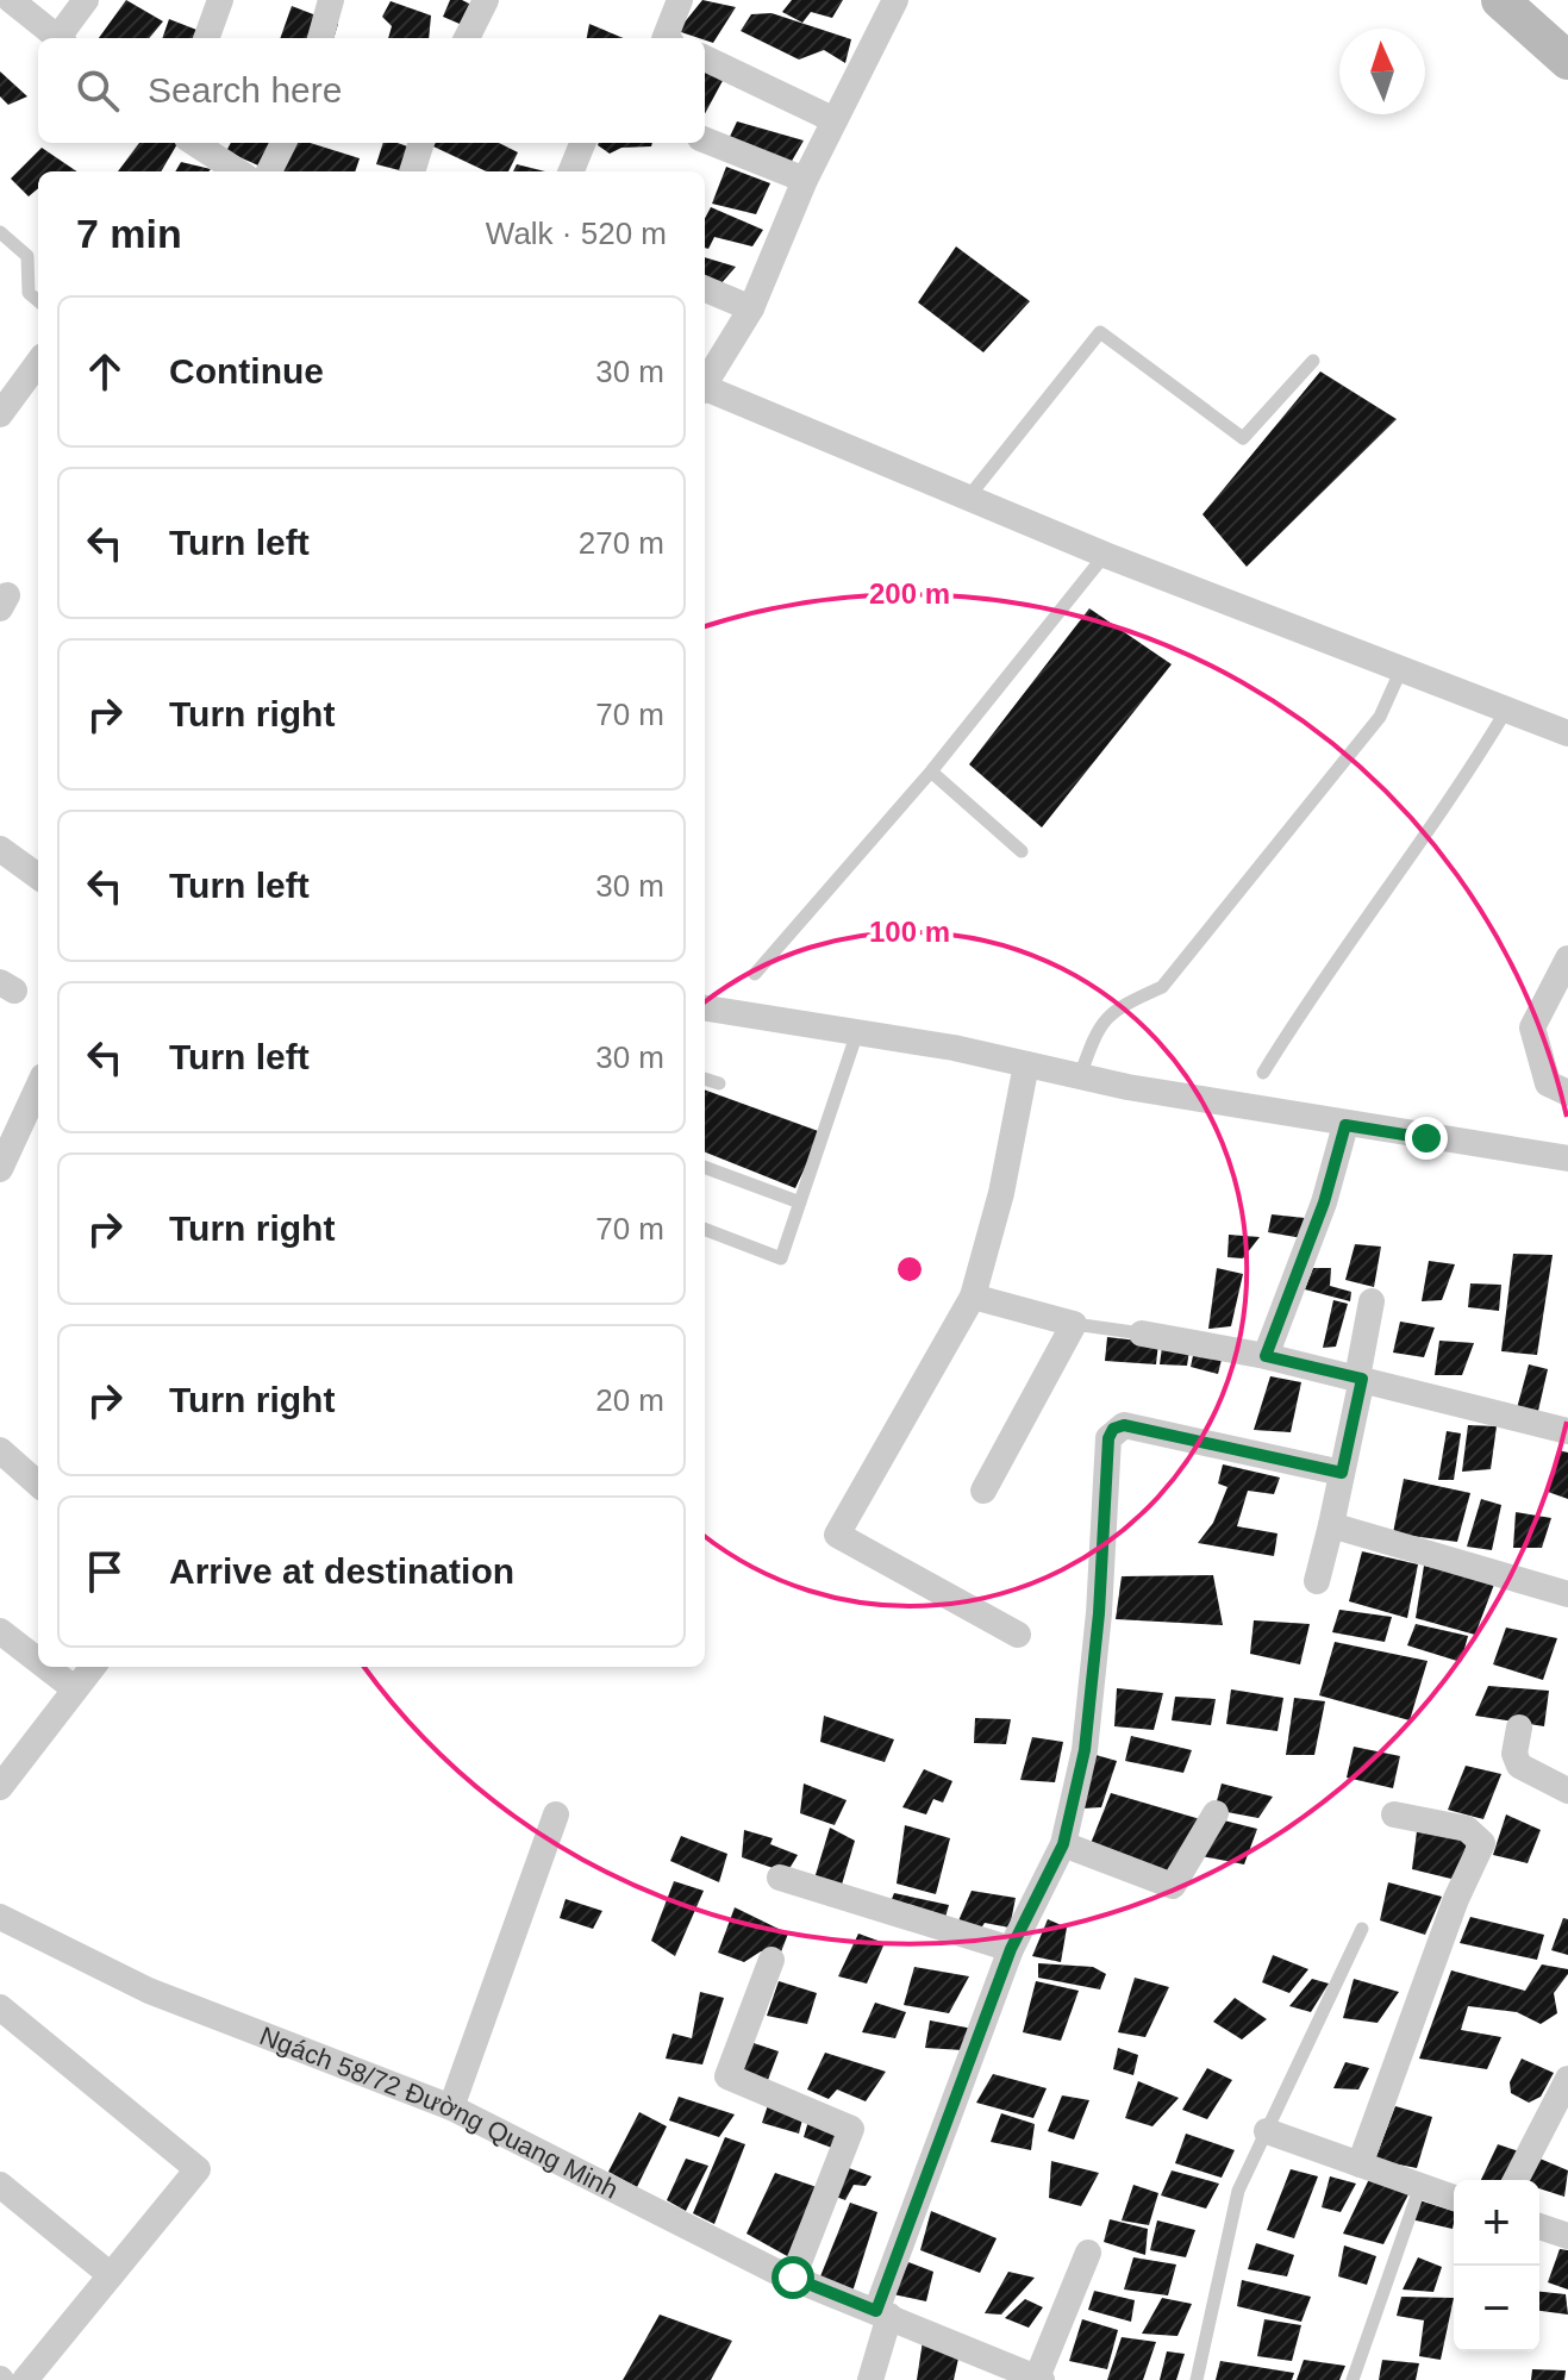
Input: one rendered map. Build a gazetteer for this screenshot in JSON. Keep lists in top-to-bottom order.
{
  "streets": {
    "street": ["Ngách 58/72 Đường Quang Minh"]
  },
  "north": "top",
  "page": {
    "search": "Search here",
    "heading": ["7 min", "Walk · 520 m"],
    "list": [
      ["Continue", "30 m"],
      ["Turn left", "270 m"],
      ["Turn right", "70 m"],
      ["Turn left", "30 m"],
      ["Turn left", "30 m"],
      ["Turn right", "70 m"],
      ["Turn right", "20 m"],
      "Arrive at destination"
    ],
    "map_buttons": ["+", "−"]
  },
  "rings": ["200 m", "100 m"]
}
